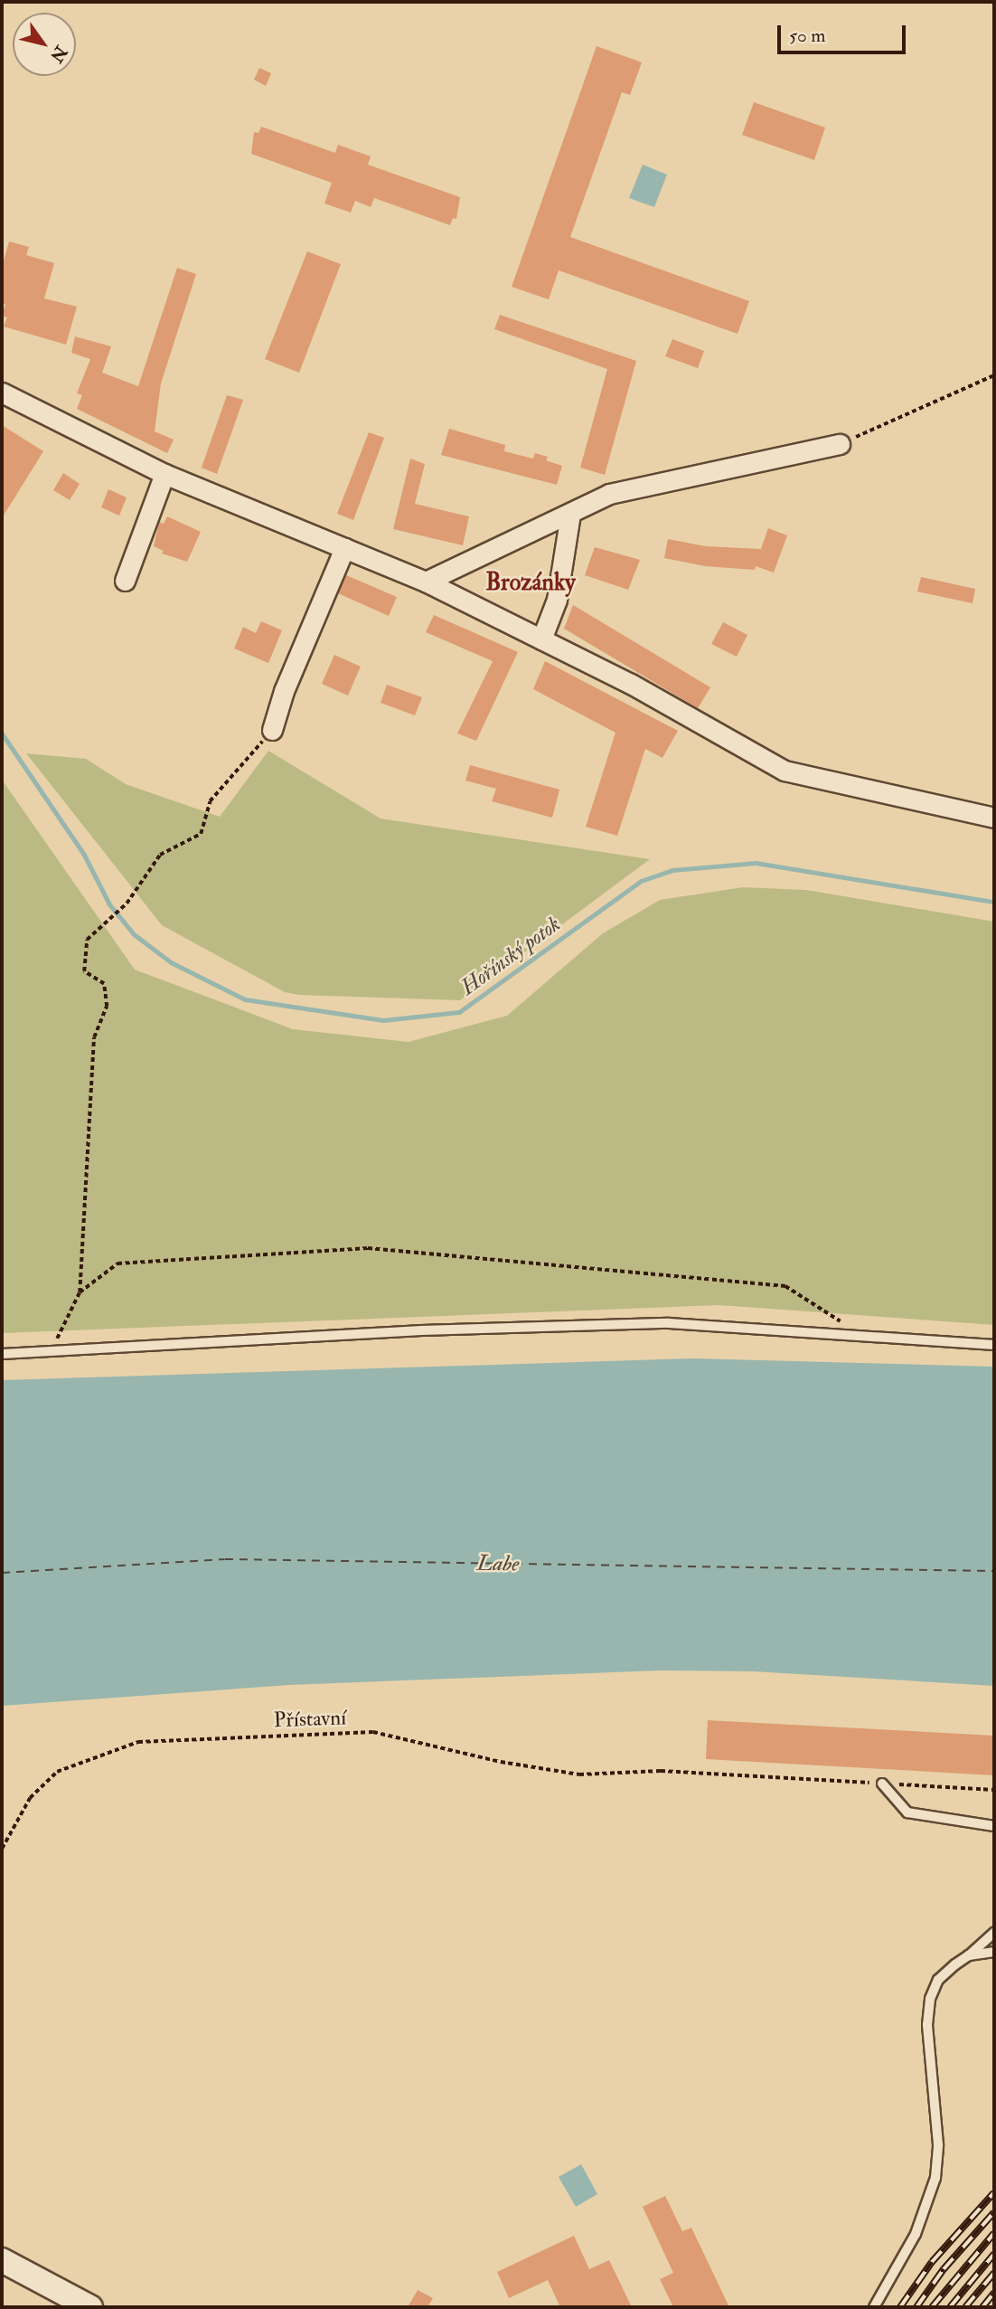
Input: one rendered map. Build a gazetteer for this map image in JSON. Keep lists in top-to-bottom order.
{
  "streets": {
    "path": ["Přístavní"]
  },
  "districts": ["Brozánky"],
  "water": ["Hořínský potok", "Labe"],
  "scale_bar": "50 m",
  "north": "bottom right"
}
